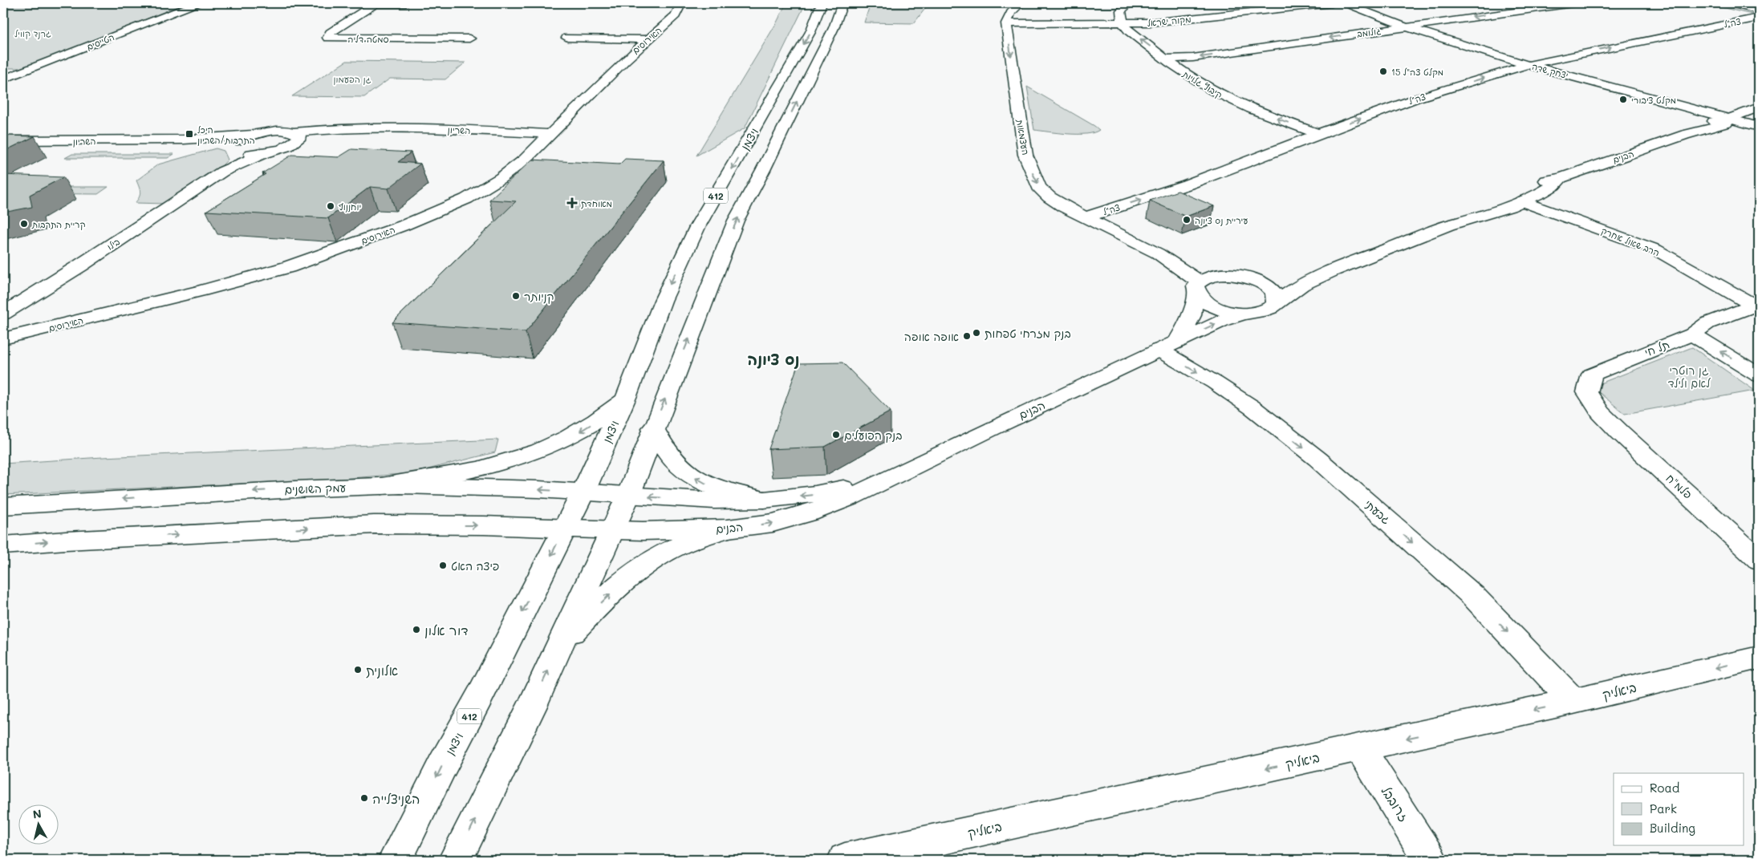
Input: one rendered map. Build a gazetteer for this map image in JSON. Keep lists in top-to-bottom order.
{
  "streets": {
    "street": [
      "מקוה ישראל",
      "צה\"ל",
      "גולומב",
      "סמטה דליה",
      "האירוסים",
      "הטייסים",
      "יצחק שדה",
      "קיבוץ גלויות",
      "השריון",
      "העצמאות",
      "ויצמן",
      "הבנים",
      "412",
      "הרב שאול אחרק",
      "בילו",
      "תל חי",
      "פלמ\"ח",
      "עמק השושנים",
      "גבעתי",
      "ביאליק",
      "זרובבל"
    ]
  },
  "crossings": [
    ["מקוה ישראל", "קיבוץ גלויות"],
    ["מקוה ישראל", "העצמאות"],
    ["צה\"ל", "יצחק שדה"],
    ["צה\"ל", "קיבוץ גלויות"],
    ["צה\"ל", "העצמאות"],
    ["גולומב", "יצחק שדה"],
    ["גולומב", "קיבוץ גלויות"],
    ["האירוסים", "השריון"],
    ["יצחק שדה", "הבנים"],
    ["השריון", "בילו"],
    ["העצמאות", "הבנים"],
    ["ויצמן", "עמק השושנים"],
    ["הבנים", "412"],
    ["הבנים", "הרב שאול אחרק"],
    ["הבנים", "עמק השושנים"],
    ["הבנים", "גבעתי"],
    ["412", "עמק השושנים"],
    ["הרב שאול אחרק", "תל חי"],
    ["תל חי", "פלמ\"ח"],
    ["גבעתי", "ביאליק"],
    ["ביאליק", "זרובבל"]
  ],
  "one_way": [
    "צה\"ל",
    "גולומב",
    "קיבוץ גלויות",
    "העצמאות",
    "גבעתי",
    "ביאליק"
  ],
  "districts": ["נס ציונה"],
  "parks": ["גרנד קוויל", "גן הפעמון", "גן רוטרי לאם ולילד"],
  "places": {
    "other": [
      "מקלט צה\"ל 15",
      "מקלט ציבורי",
      "יוחננוף",
      "עיריית נס ציונה",
      "קריית התרבות",
      "קניותר",
      "בנק מזרחי טפחות",
      "אופה אופה",
      "בנק הפועלים",
      "פיצה האט",
      "דור אלון",
      "אלונית",
      "השניצלייה"
    ],
    "transit": ["היכל התרבות/השריון"],
    "health": ["מאוחדת"]
  },
  "legend": ["Road", "Park", "Building"],
  "north": "top"
}
